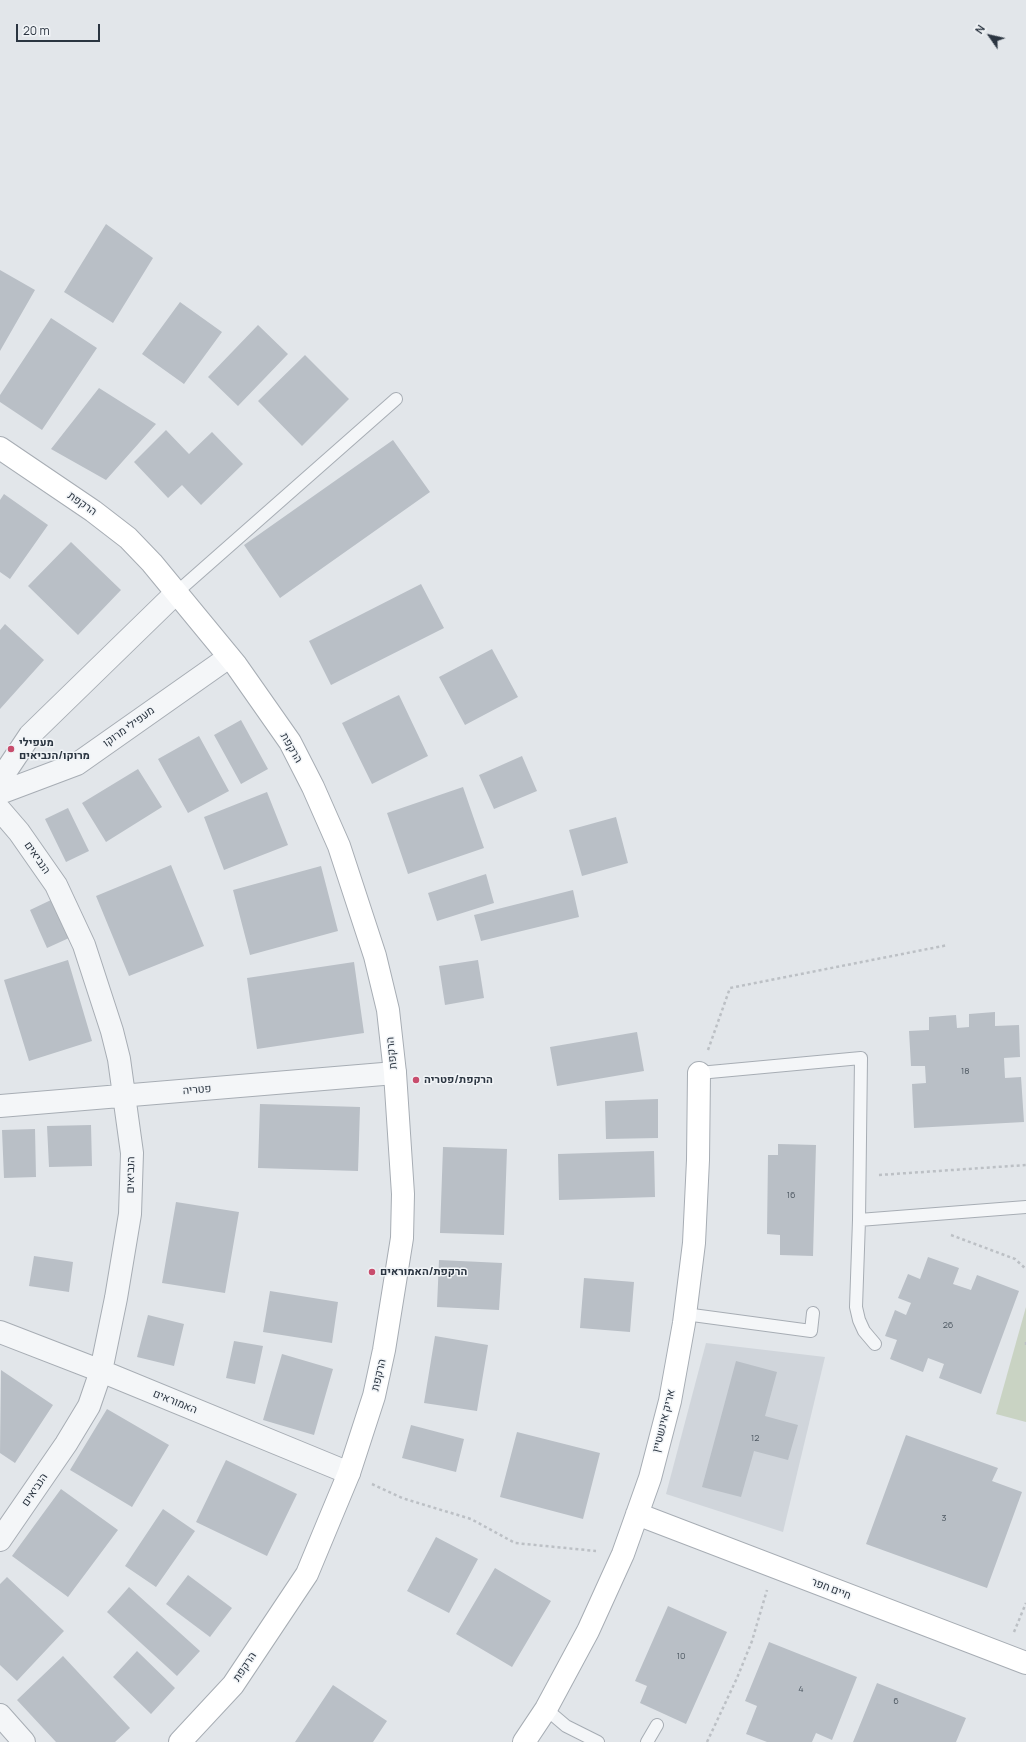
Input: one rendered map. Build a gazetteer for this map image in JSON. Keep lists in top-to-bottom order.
{
  "streets": {
    "street": [
      "הרקפת",
      "מעפילי מרוקו",
      "הנביאים",
      "פטריה",
      "האמוראים",
      "אריק אינשטיין",
      "חיים חפר"
    ]
  },
  "crossings": [
    ["הרקפת", "מעפילי מרוקו"],
    ["הרקפת", "פטריה"],
    ["הרקפת", "האמוראים"],
    ["הנביאים", "פטריה"],
    ["הנביאים", "האמוראים"],
    ["אריק אינשטיין", "חיים חפר"]
  ],
  "places": ["מעפילי מרוקו/הנביאים", "הרקפת/פטריה", "הרקפת/האמוראים"],
  "house_numbers": [
    "18",
    "16",
    "26",
    "12",
    "3",
    "10",
    "4",
    "6"
  ],
  "scale_bar": "20 m",
  "north": "top left"
}
